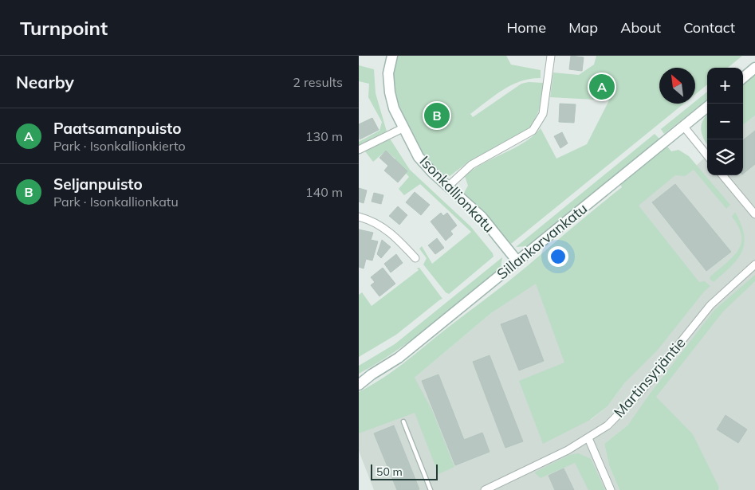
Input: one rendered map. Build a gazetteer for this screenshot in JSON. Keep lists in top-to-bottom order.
{
  "streets": {
    "main road": ["Isonkallionkatu", "Sillankorvankatu"],
    "street": ["Martinsyrjäntie"]
  },
  "crossings": [
    ["Isonkallionkatu", "Sillankorvankatu"]
  ],
  "scale_bar": "50 m",
  "north": "top left",
  "page": {
    "header": "Turnpoint",
    "nav": [
      "Home",
      "Map",
      "About",
      "Contact"
    ],
    "heading": ["Nearby", "2 results"],
    "map_buttons": ["+", "−"],
    "pins": ["A", "B"],
    "list": [
      {
        "mark": "A",
        "name": "Paatsamanpuisto",
        "note": "Park · Isonkallionkierto",
        "value": "130 m"
      },
      {
        "mark": "B",
        "name": "Seljanpuisto",
        "note": "Park · Isonkallionkatu",
        "value": "140 m"
      }
    ],
    "scale": "50 m"
  }
}
